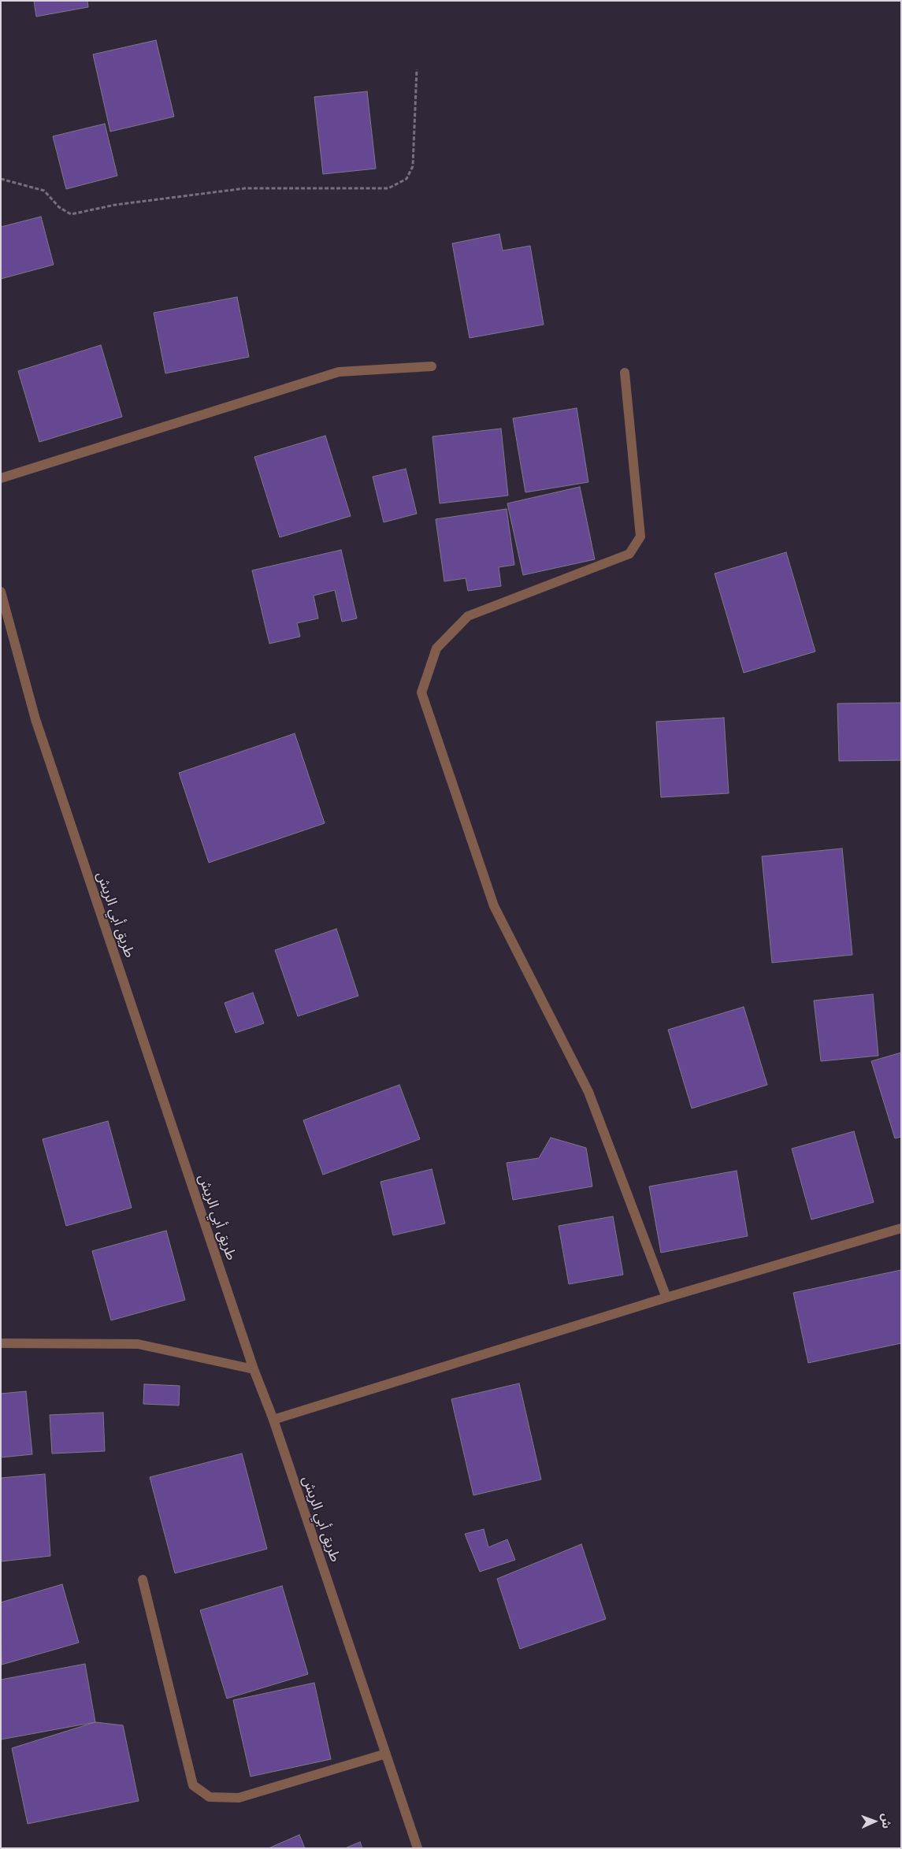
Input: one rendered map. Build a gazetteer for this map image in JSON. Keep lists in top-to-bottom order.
{
  "streets": {
    "street": ["طريق أبي الريش"]
  },
  "north": "right"
}
